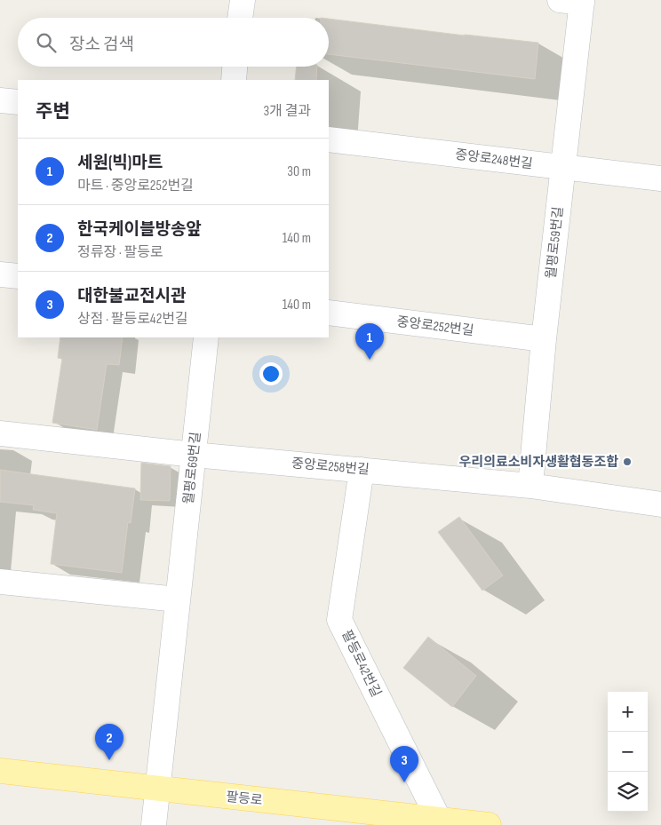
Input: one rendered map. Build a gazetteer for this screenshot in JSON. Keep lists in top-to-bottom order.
{
  "streets": {
    "main road": ["팔등로"],
    "street": [
      "중앙로248번길",
      "월평로59번길",
      "중앙로252번길",
      "중앙로258번길",
      "월평로69번길",
      "팔등로42번길"
    ]
  },
  "crossings": [
    ["중앙로248번길", "월평로59번길"],
    ["월평로59번길", "중앙로252번길"],
    ["월평로59번길", "중앙로258번길"],
    ["중앙로258번길", "월평로69번길"],
    ["중앙로258번길", "팔등로42번길"],
    ["월평로69번길", "팔등로"],
    ["팔등로42번길", "팔등로"]
  ],
  "places": ["우리의료소비자생활협동조합"],
  "page": {
    "search": "장소 검색",
    "heading": ["주변", "3개 결과"],
    "list": [
      {
        "mark": "1",
        "name": "세원(빅)마트",
        "note": "마트 · 중앙로252번길",
        "value": "30 m"
      },
      {
        "mark": "2",
        "name": "한국케이블방송앞",
        "note": "정류장 · 팔등로",
        "value": "140 m"
      },
      {
        "mark": "3",
        "name": "대한불교전시관",
        "note": "상점 · 팔등로42번길",
        "value": "140 m"
      }
    ],
    "pins": ["1", "2", "3"],
    "map_buttons": ["+", "−"]
  }
}
